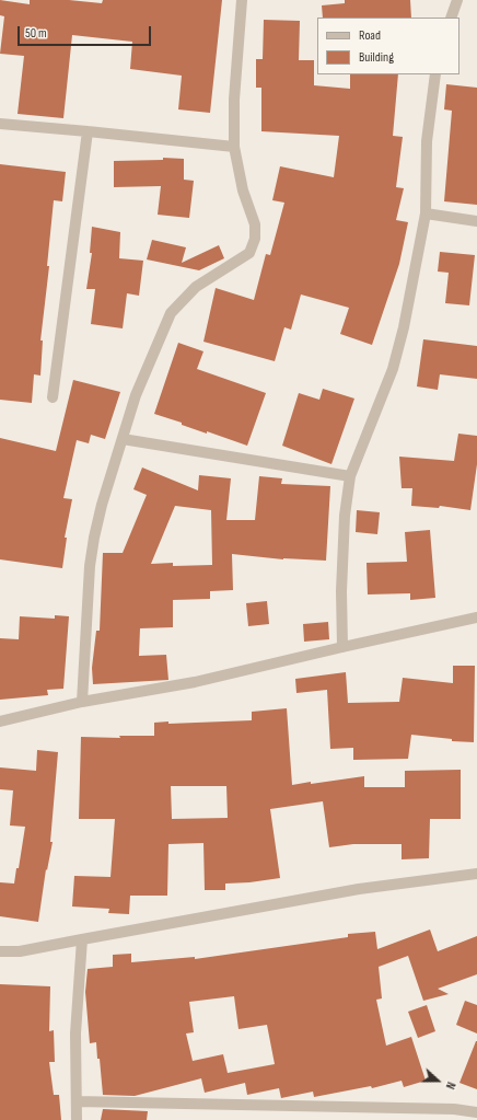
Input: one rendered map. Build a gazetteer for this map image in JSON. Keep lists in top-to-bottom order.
{
  "legend": ["Road", "Building"],
  "scale_bar": "50 m",
  "north": "right"
}
